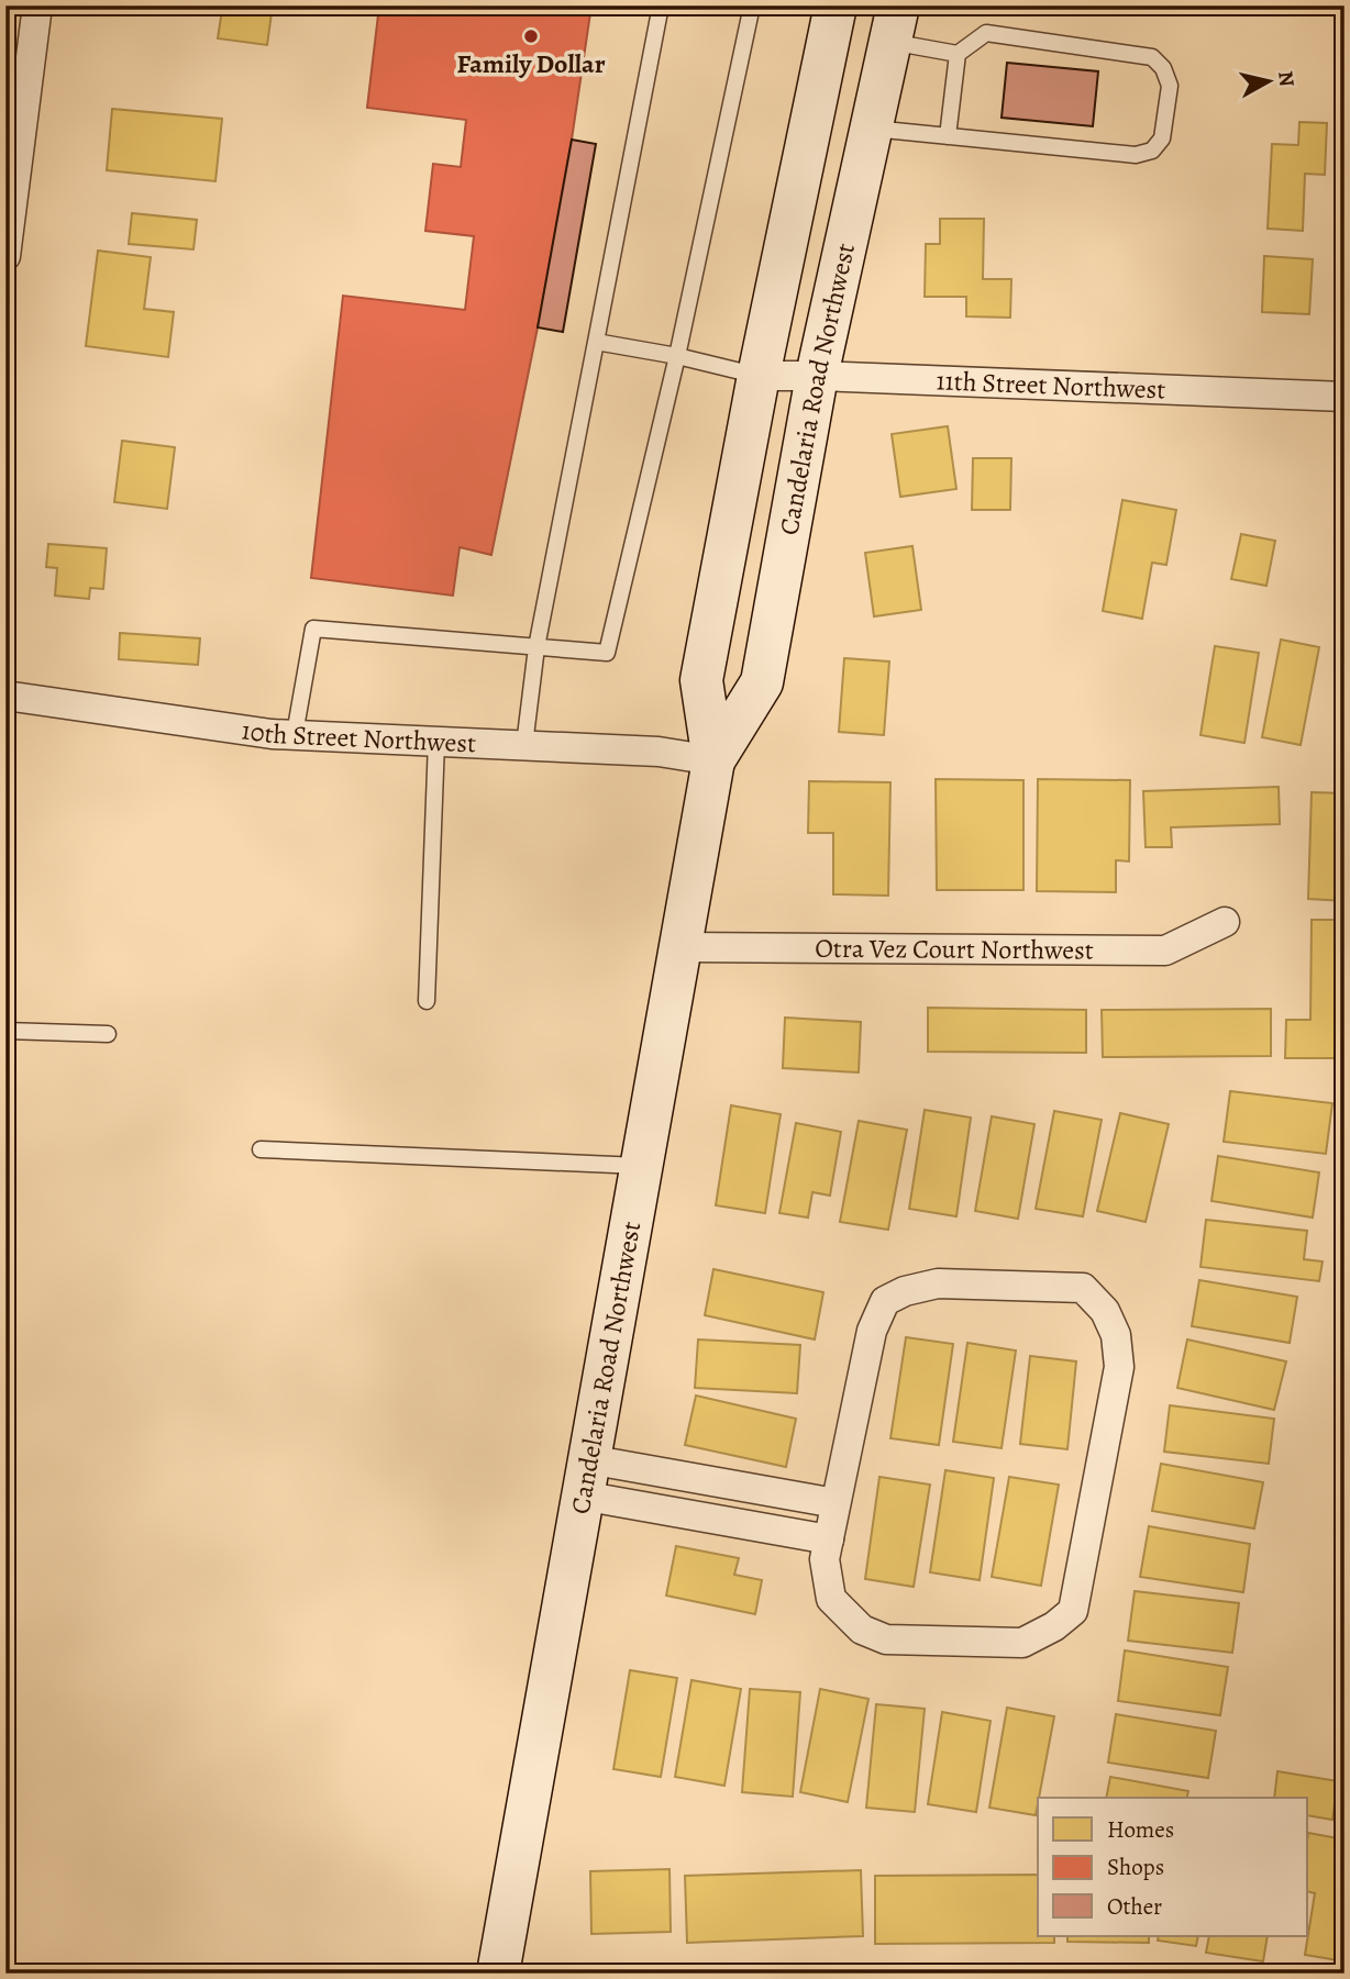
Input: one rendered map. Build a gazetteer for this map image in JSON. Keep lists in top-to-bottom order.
{
  "streets": {
    "main road": ["Candelaria Road Northwest"],
    "street": ["11th Street Northwest", "10th Street Northwest", "Otra Vez Court Northwest"]
  },
  "crossings": [
    ["11th Street Northwest", "Candelaria Road Northwest"],
    ["Candelaria Road Northwest", "10th Street Northwest"],
    ["Candelaria Road Northwest", "Otra Vez Court Northwest"]
  ],
  "places": ["Family Dollar"],
  "legend": ["Homes", "Shops", "Other"],
  "north": "right"
}
